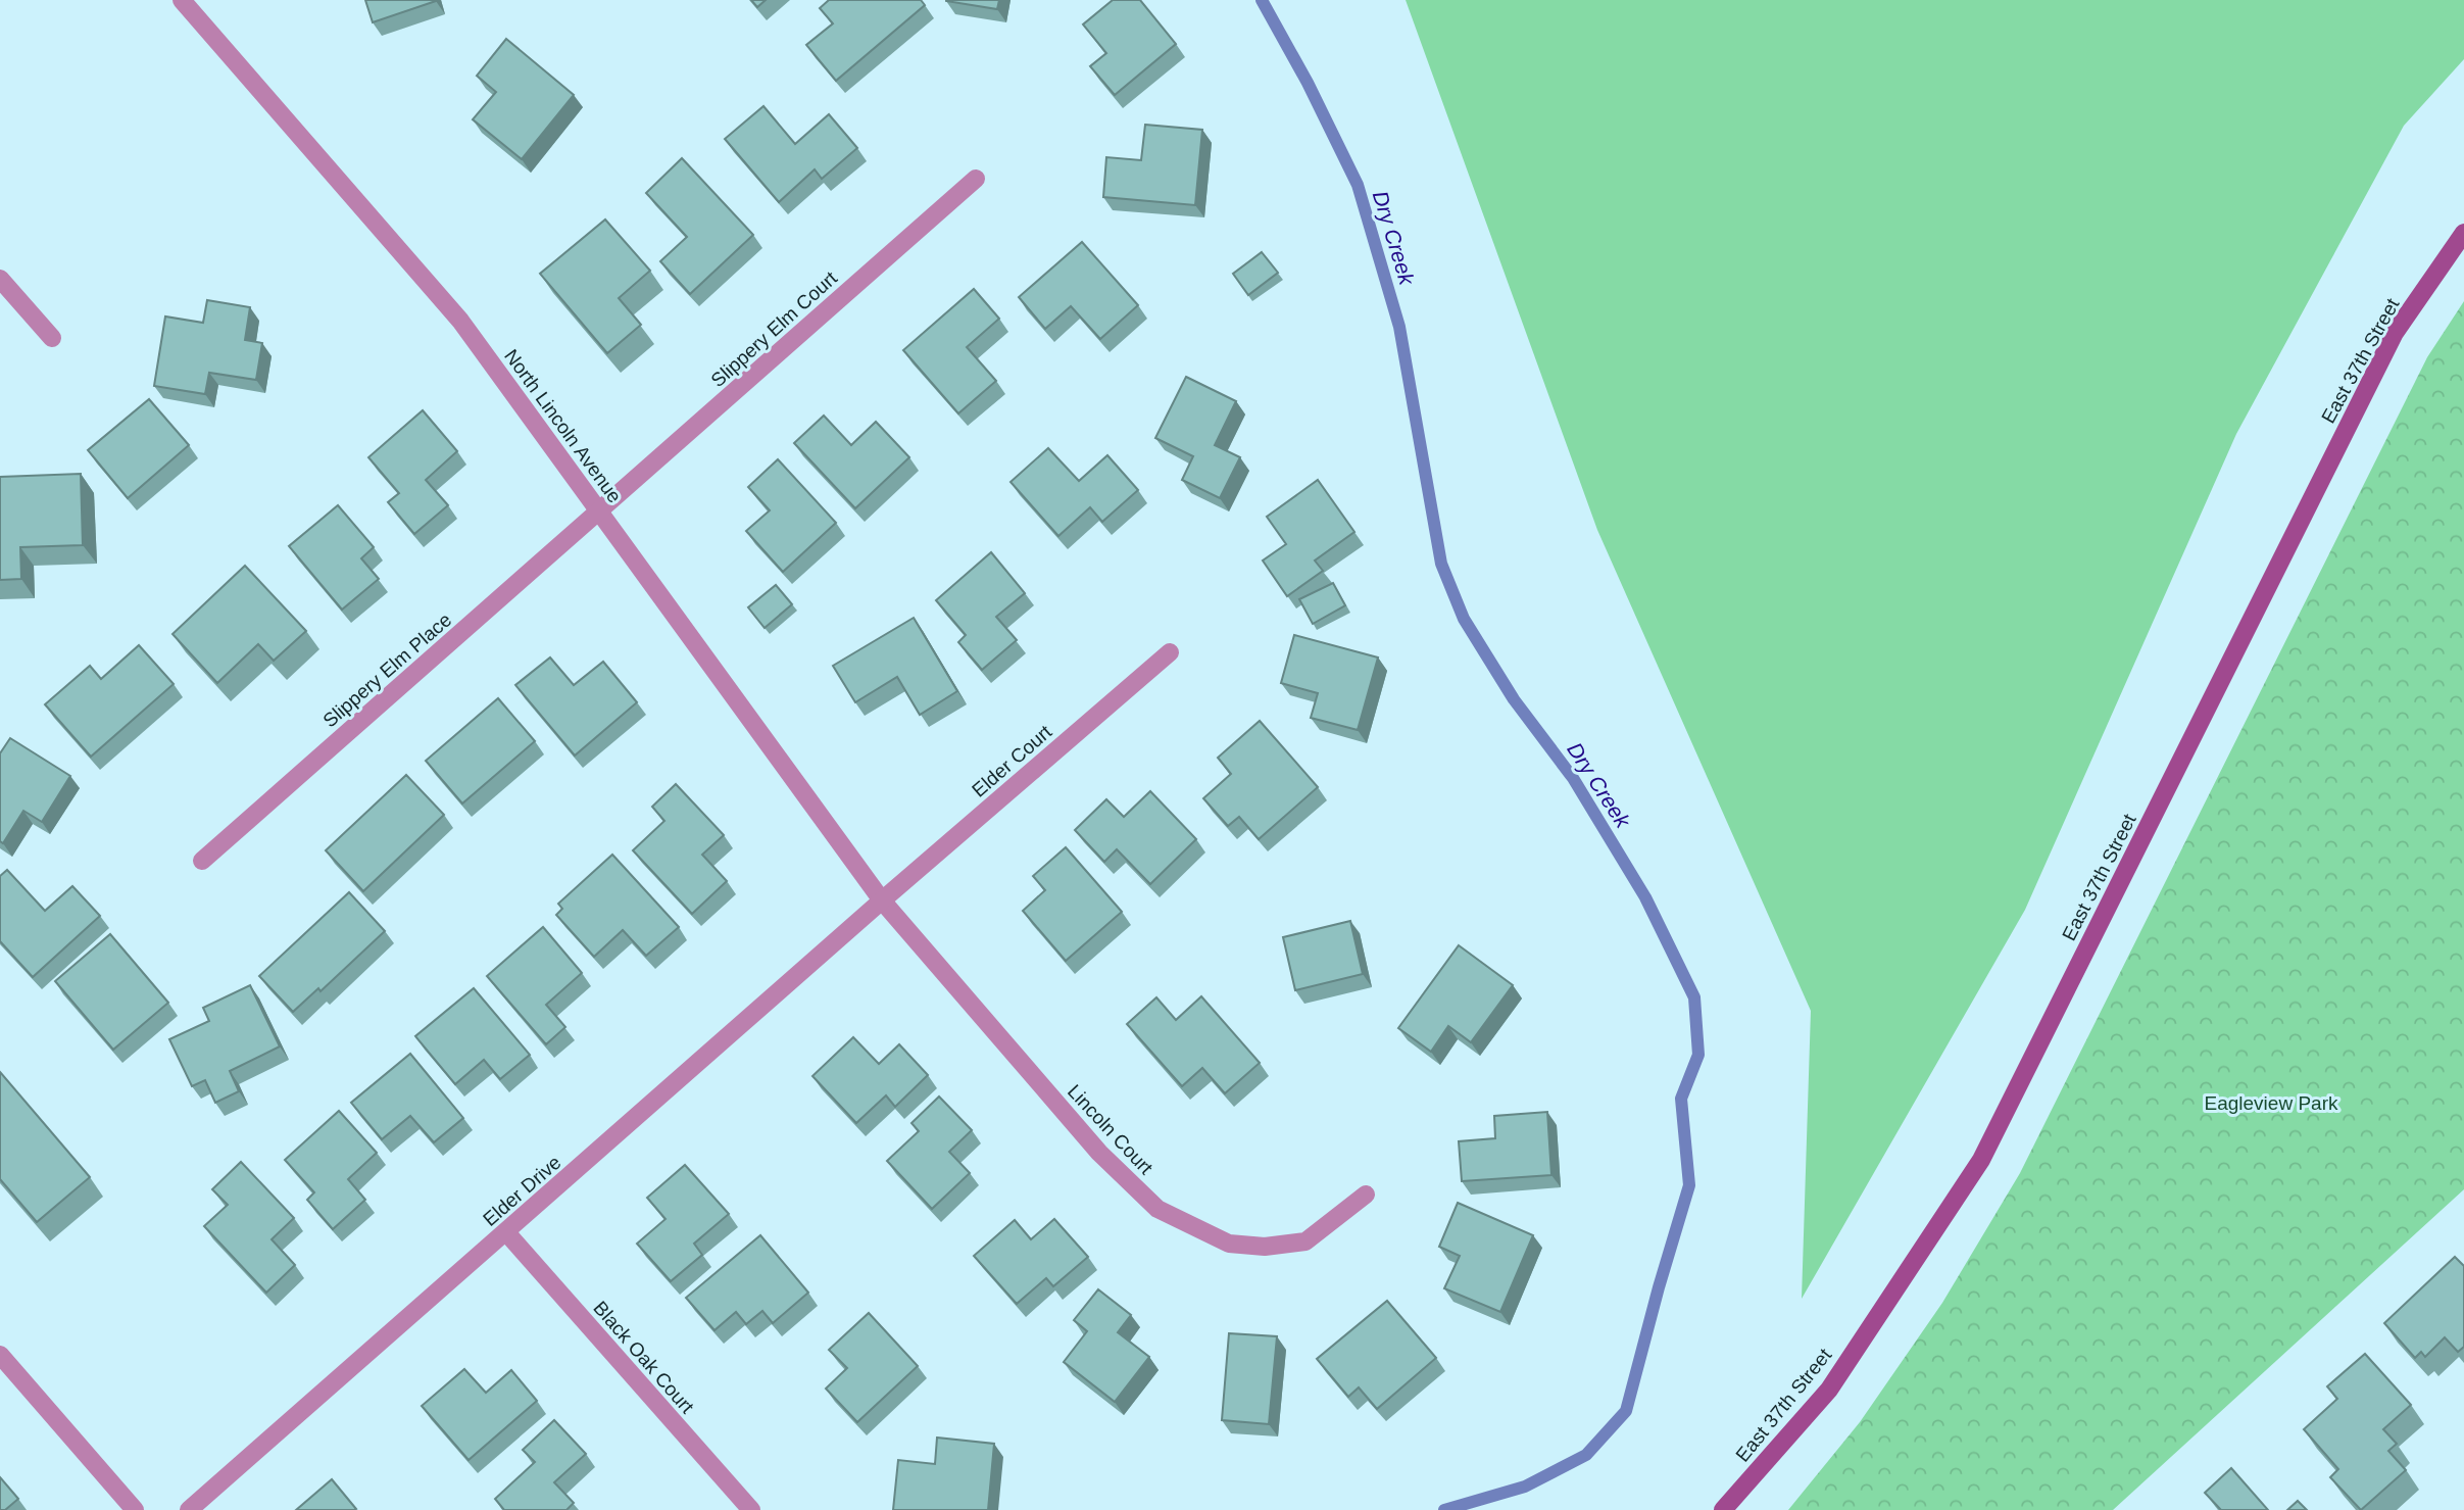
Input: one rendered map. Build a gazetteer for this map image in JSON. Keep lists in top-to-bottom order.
{
  "streets": {
    "main road": ["East 37th Street"],
    "street": [
      "Slippery Elm Court",
      "North Lincoln Avenue",
      "Slippery Elm Place",
      "Elder Court",
      "Lincoln Court",
      "Elder Drive",
      "Black Oak Court"
    ]
  },
  "crossings": [
    ["Slippery Elm Court", "North Lincoln Avenue"],
    ["Slippery Elm Court", "Slippery Elm Place"],
    ["North Lincoln Avenue", "Slippery Elm Place"],
    ["North Lincoln Avenue", "Elder Court"],
    ["North Lincoln Avenue", "Lincoln Court"],
    ["North Lincoln Avenue", "Elder Drive"],
    ["Elder Court", "Lincoln Court"],
    ["Elder Court", "Elder Drive"],
    ["Lincoln Court", "Elder Drive"],
    ["Elder Drive", "Black Oak Court"]
  ],
  "water": ["Dry Creek"],
  "parks": ["Eagleview Park"]
}
